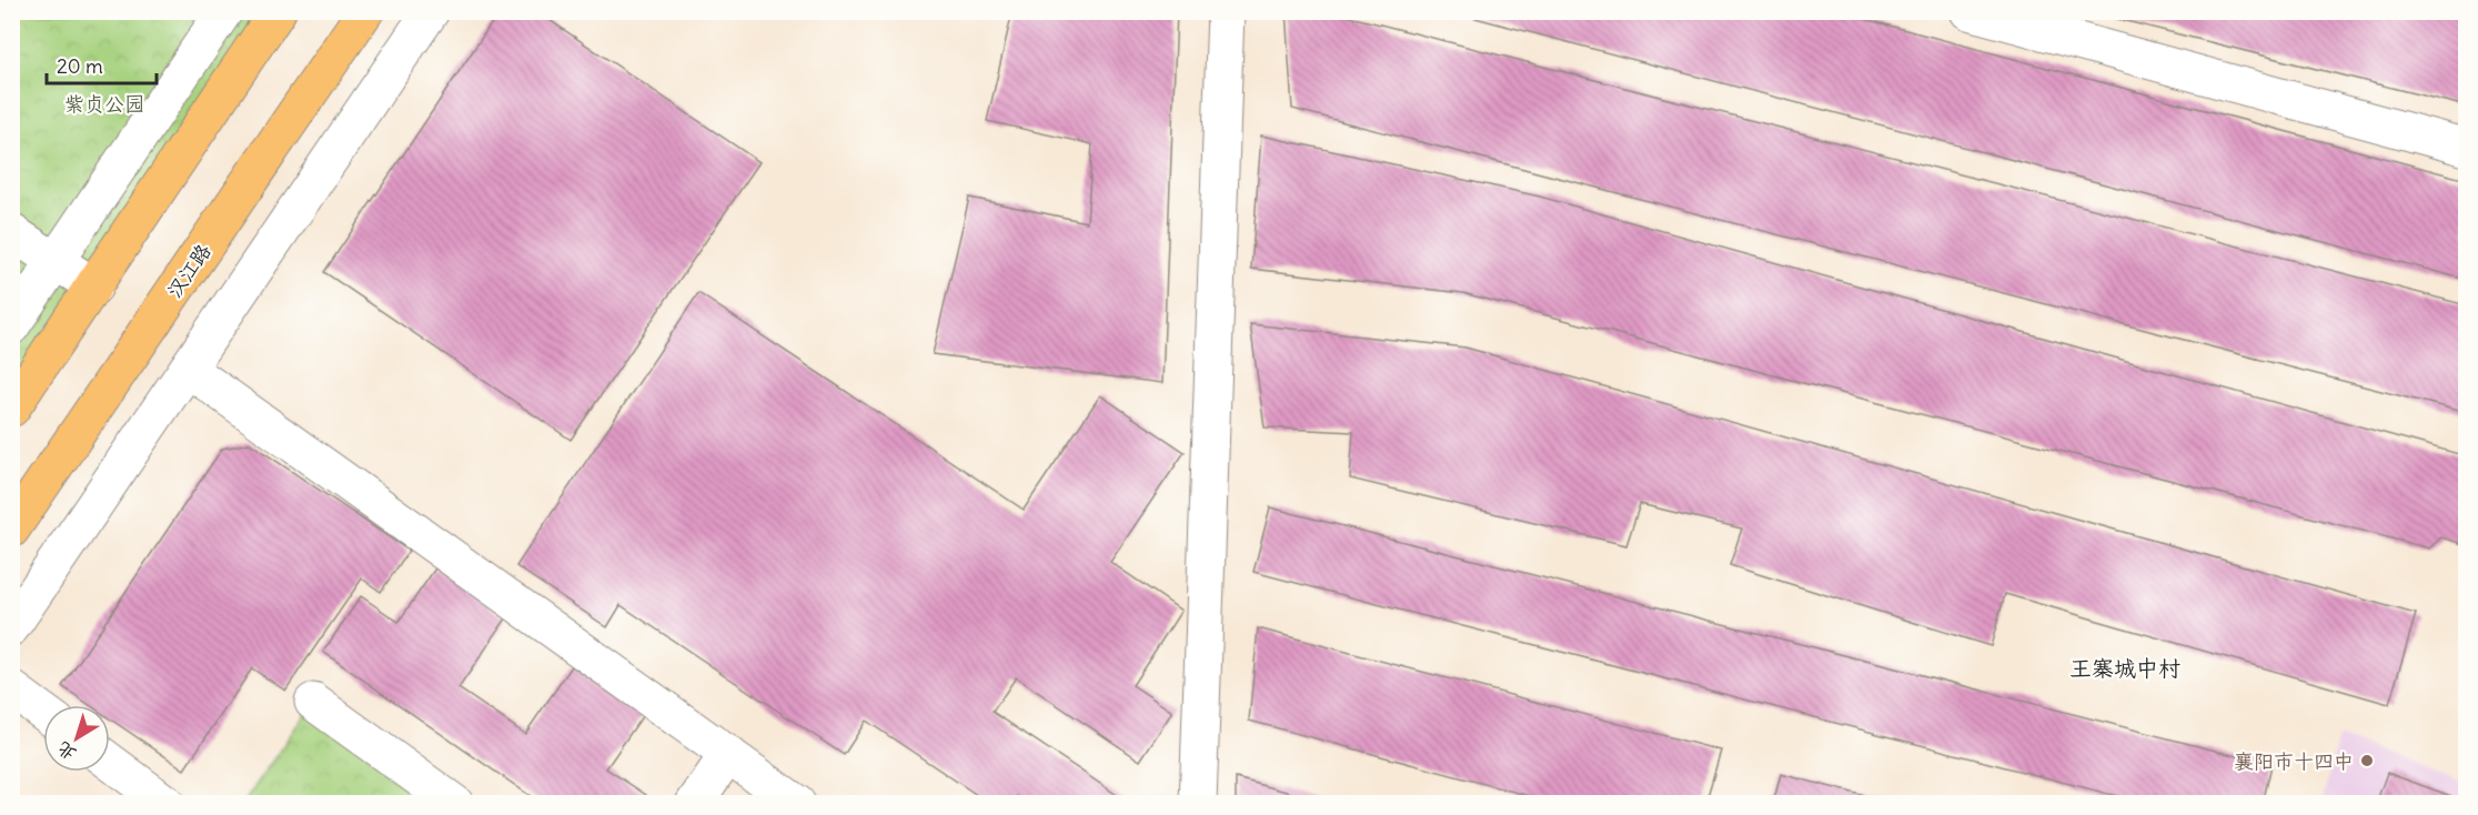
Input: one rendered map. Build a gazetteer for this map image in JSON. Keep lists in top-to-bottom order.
{
  "streets": {
    "main road": ["汉江路"]
  },
  "districts": ["王寨城中村"],
  "parks": ["紫贞公园"],
  "places": ["襄阳市十四中"],
  "scale_bar": "20 m",
  "north": "bottom left"
}
